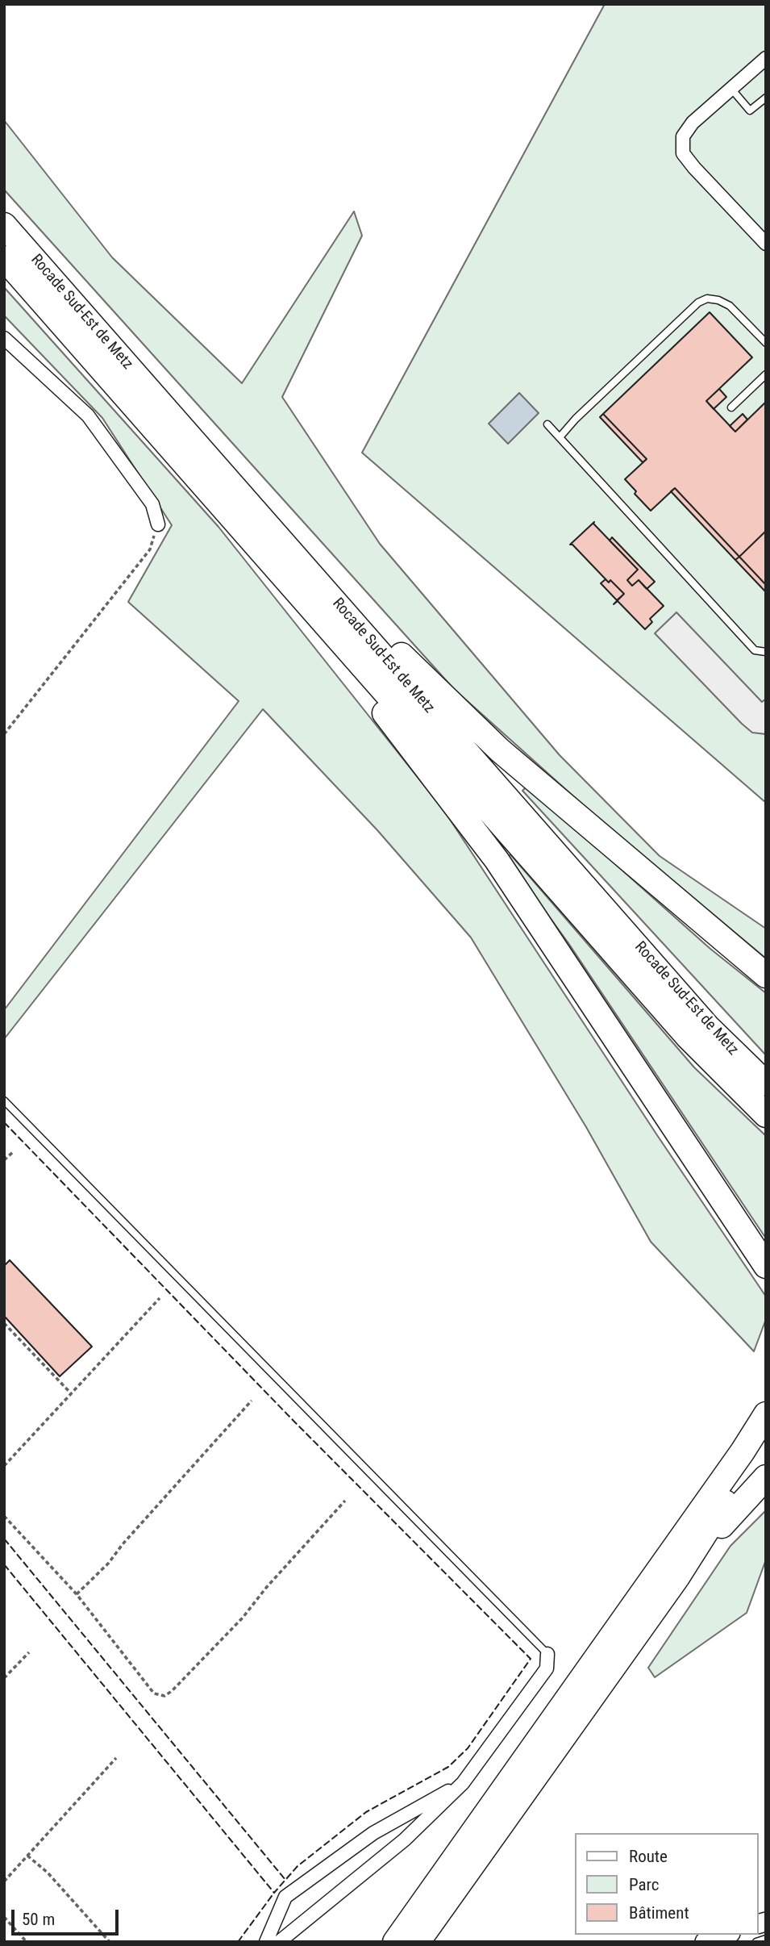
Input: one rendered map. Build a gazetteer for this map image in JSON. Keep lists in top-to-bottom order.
{
  "streets": {
    "highway": ["Rocade Sud-Est de Metz"]
  },
  "legend": ["Route", "Parc", "Bâtiment"],
  "scale_bar": "50 m"
}
